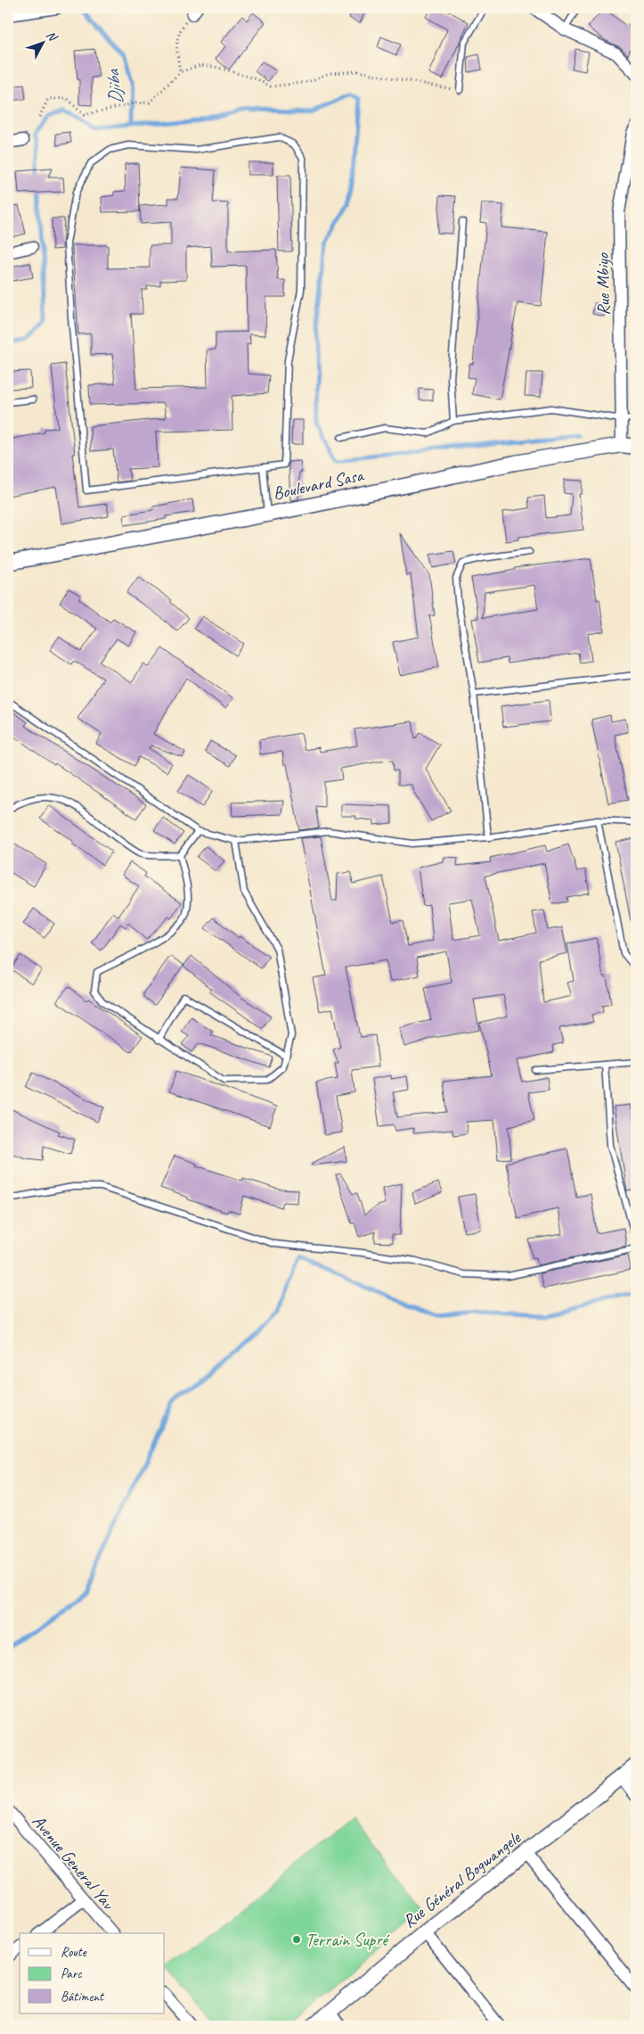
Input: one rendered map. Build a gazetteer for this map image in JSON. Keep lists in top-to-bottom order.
{
  "streets": {
    "street": [
      "Rue Mbiyo",
      "Boulevard Sasa",
      "Avenue General Yav",
      "Rue Général Bogwangele"
    ]
  },
  "crossings": [
    ["Rue Mbiyo", "Boulevard Sasa"]
  ],
  "water": ["Djiba"],
  "places": ["Terrain Supré"],
  "legend": ["Route", "Parc", "Bâtiment"],
  "north": "top right"
}
